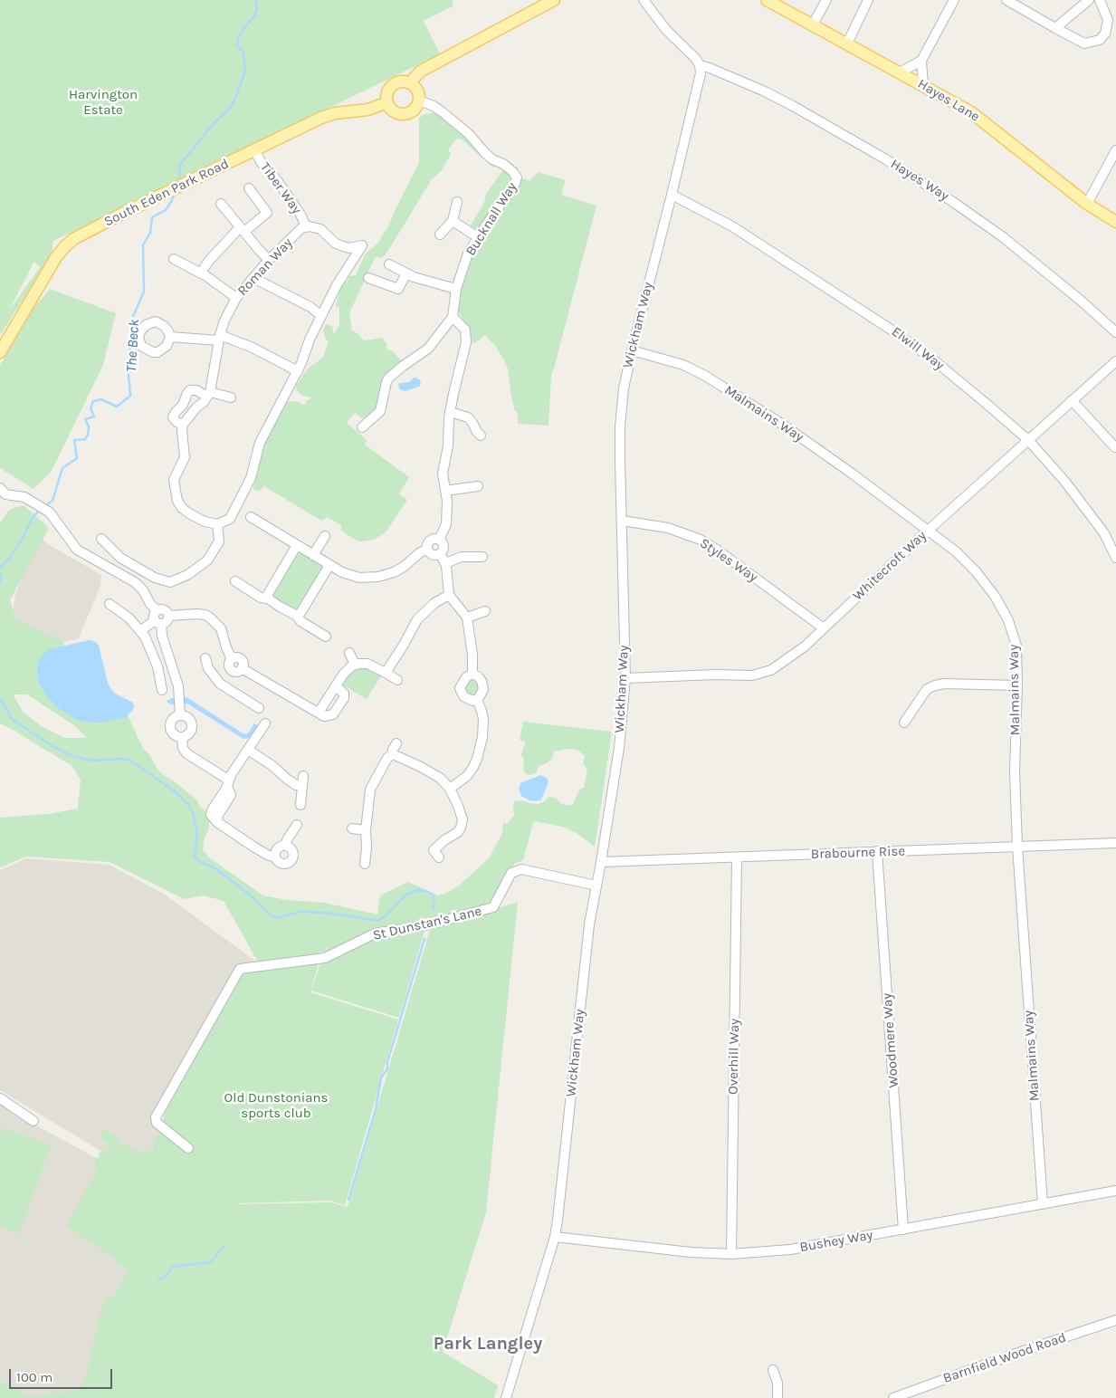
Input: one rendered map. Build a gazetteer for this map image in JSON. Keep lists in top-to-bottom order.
{
  "streets": {
    "main road": ["Hayes Lane", "South Eden Park Road"],
    "street": [
      "Hayes Way",
      "Tiber Way",
      "Bucknall Way",
      "Roman Way",
      "Wickham Way",
      "Elwill Way",
      "Malmains Way",
      "Styles Way",
      "Whitecroft Way",
      "Brabourne Rise",
      "St Dunstan's Lane",
      "Woodmere Way",
      "Overhill Way",
      "Bushey Way",
      "Barnfield Wood Road"
    ]
  },
  "crossings": [
    ["Hayes Way", "Wickham Way"],
    ["Tiber Way", "South Eden Park Road"],
    ["Tiber Way", "Roman Way"],
    ["South Eden Park Road", "Bucknall Way"],
    ["Wickham Way", "Elwill Way"],
    ["Wickham Way", "Malmains Way"],
    ["Wickham Way", "Styles Way"],
    ["Wickham Way", "Whitecroft Way"],
    ["Wickham Way", "Brabourne Rise"],
    ["Wickham Way", "St Dunstan's Lane"],
    ["Wickham Way", "Bushey Way"],
    ["Elwill Way", "Whitecroft Way"],
    ["Malmains Way", "Whitecroft Way"],
    ["Malmains Way", "Brabourne Rise"],
    ["Malmains Way", "Bushey Way"],
    ["Styles Way", "Whitecroft Way"],
    ["Brabourne Rise", "Woodmere Way"],
    ["Brabourne Rise", "Overhill Way"],
    ["Woodmere Way", "Bushey Way"],
    ["Overhill Way", "Bushey Way"]
  ],
  "districts": ["Park Langley"],
  "water": ["The Beck"],
  "parks": ["Harvington Estate", "Old Dunstonians sports club"],
  "scale_bar": "100 m"
}
